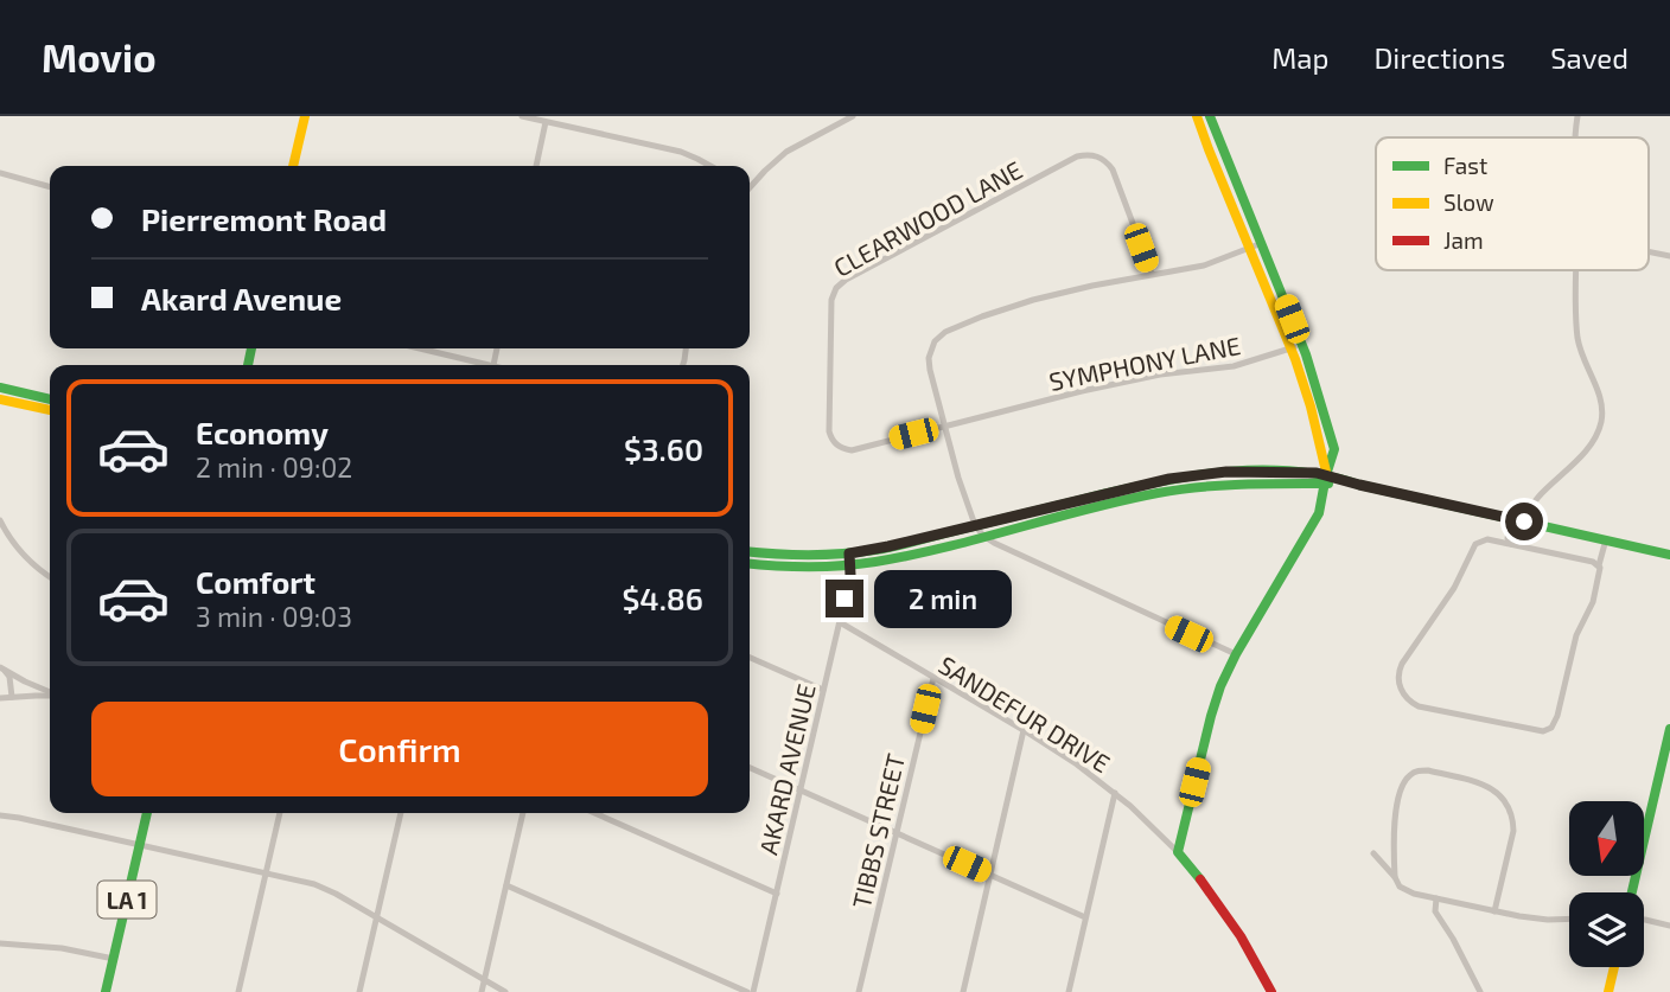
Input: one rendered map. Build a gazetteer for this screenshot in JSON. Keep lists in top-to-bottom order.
{
  "streets": {
    "main road": ["LA 1"],
    "street": [
      "CLEARWOOD LANE",
      "SYMPHONY LANE",
      "SANDEFUR DRIVE",
      "AKARD AVENUE",
      "TIBBS STREET"
    ]
  },
  "crossings": [
    ["CLEARWOOD LANE", "SYMPHONY LANE"],
    ["SANDEFUR DRIVE", "AKARD AVENUE"],
    ["SANDEFUR DRIVE", "TIBBS STREET"]
  ],
  "legend": ["Fast", "Slow", "Jam"],
  "north": "bottom",
  "page": {
    "header": "Movio",
    "nav": ["Map", "Directions", "Saved"],
    "banner": ["Pierremont Road", "Akard Avenue"],
    "list": [
      {
        "name": "Economy",
        "note": "2 min · 09:02",
        "value": "$3.60"
      },
      {
        "name": "Comfort",
        "note": "3 min · 09:03",
        "value": "$4.86"
      }
    ],
    "bubble": "2 min",
    "buttons": "Confirm"
  }
}
